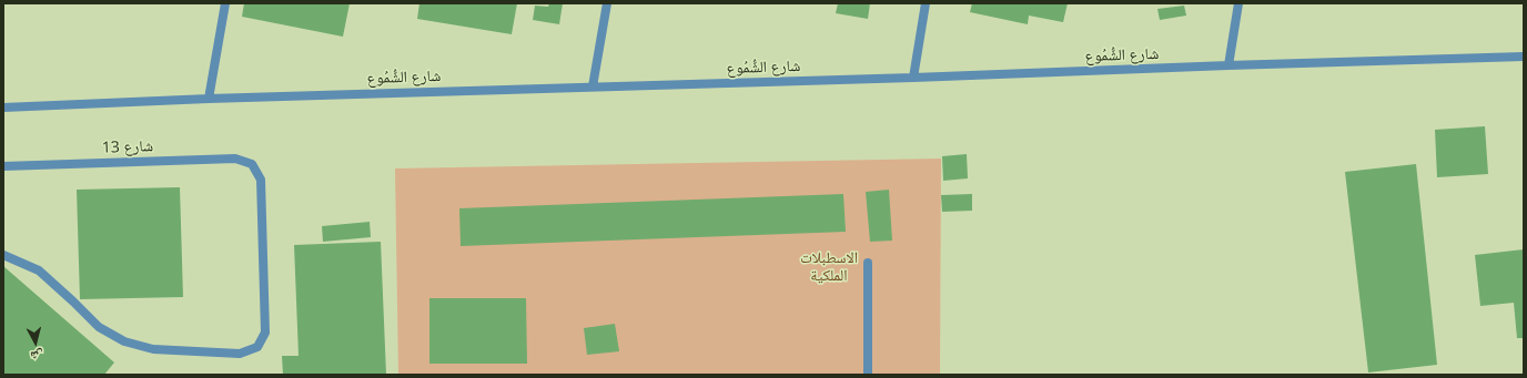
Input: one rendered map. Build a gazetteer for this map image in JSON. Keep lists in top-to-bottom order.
{
  "streets": {
    "street": ["شارع الشُّمُوع", "شارع 13"]
  },
  "parks": ["الاسطبلات الملكية"],
  "north": "bottom"
}
